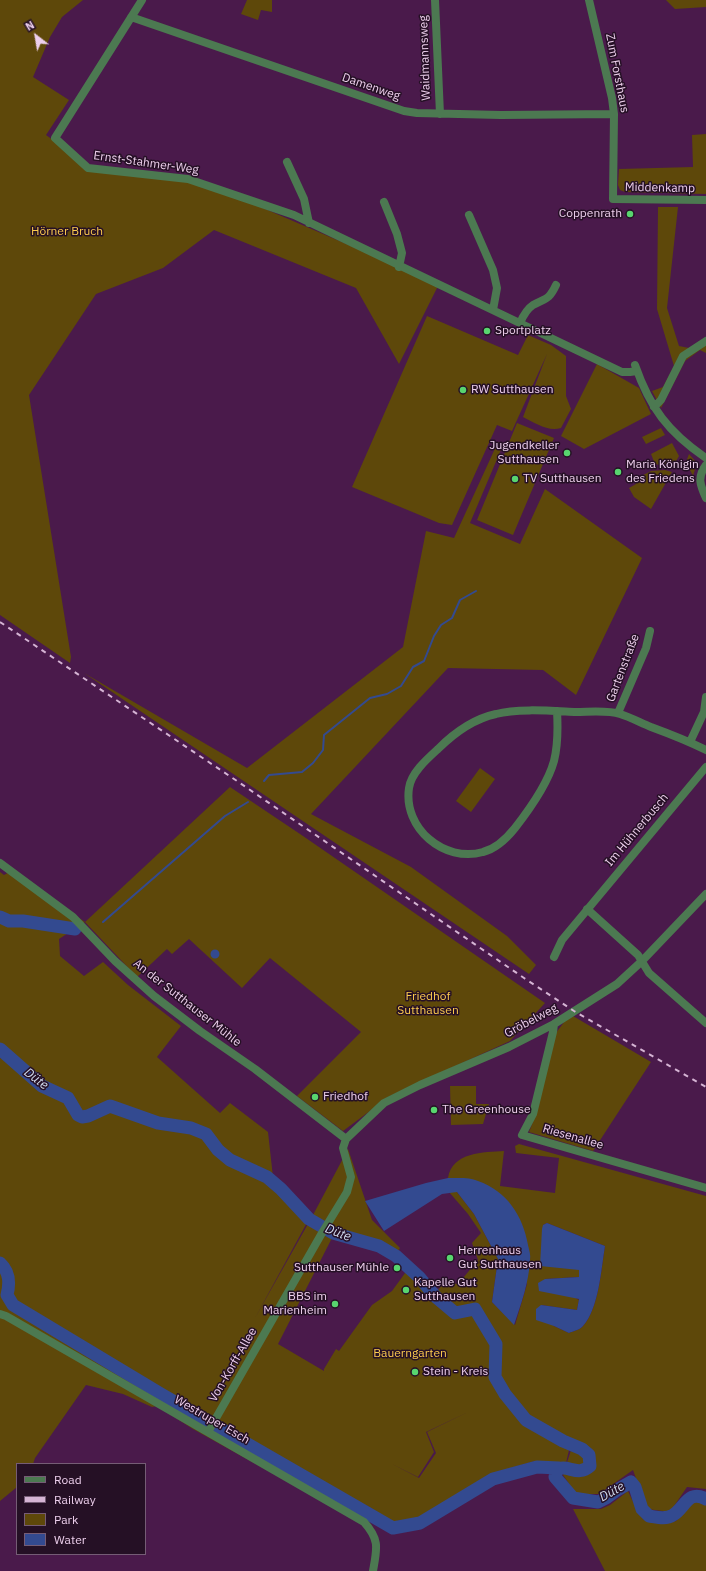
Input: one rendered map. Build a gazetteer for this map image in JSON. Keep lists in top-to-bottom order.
{
  "streets": {
    "street": [
      "Waidmannsweg",
      "Zum Forsthaus",
      "Damenweg",
      "Ernst-Stahmer-Weg",
      "Middenkamp",
      "Gartenstraße",
      "Im Hühnerbusch",
      "An der Sutthauser Mühle",
      "Gröbelweg",
      "Riesenallee",
      "Von-Korff-Allee",
      "Westruper Esch"
    ]
  },
  "crossings": [
    ["Waidmannsweg", "Damenweg"],
    ["Zum Forsthaus", "Damenweg"],
    ["Zum Forsthaus", "Middenkamp"],
    ["Damenweg", "Ernst-Stahmer-Weg"],
    ["An der Sutthauser Mühle", "Gröbelweg"],
    ["An der Sutthauser Mühle", "Von-Korff-Allee"],
    ["Gröbelweg", "Riesenallee"],
    ["Gröbelweg", "Von-Korff-Allee"],
    ["Von-Korff-Allee", "Westruper Esch"]
  ],
  "water": ["Düte"],
  "parks": ["Hörner Bruch", "Friedhof Sutthausen", "Bauerngarten"],
  "places": [
    "Coppenrath",
    "Sportplatz",
    "RW Sutthausen",
    "Jugendkeller Sutthausen",
    "Maria Königin des Friedens",
    "TV Sutthausen",
    "Friedhof",
    "The Greenhouse",
    "Herrenhaus Gut Sutthausen",
    "Sutthauser Mühle",
    "Kapelle Gut Sutthausen",
    "BBS im Marienheim",
    "Stein - Kreis"
  ],
  "legend": [
    "Road",
    "Railway",
    "Park",
    "Water"
  ],
  "north": "top left"
}
